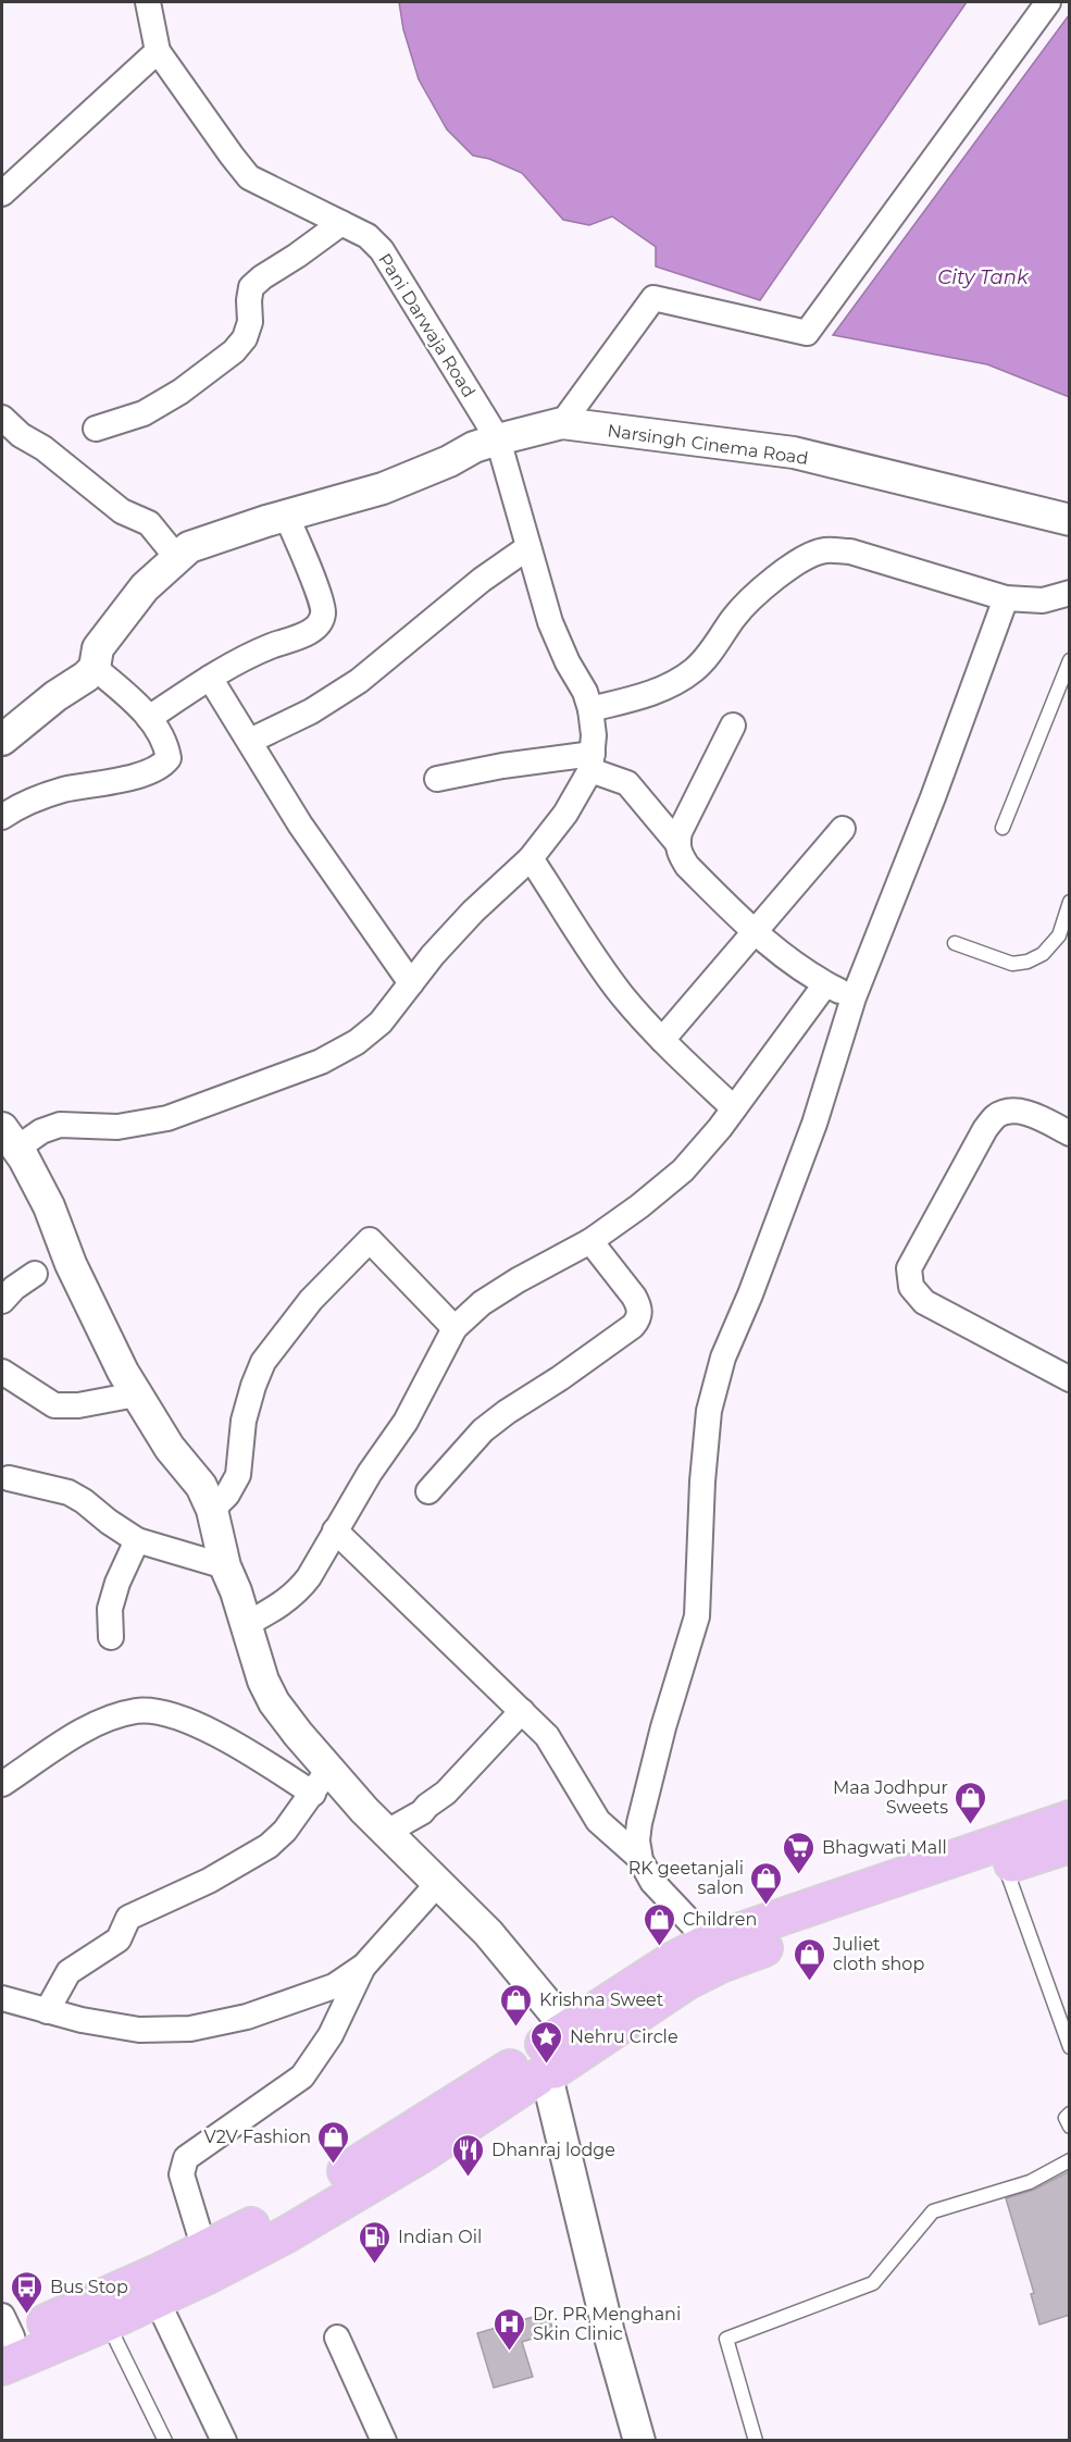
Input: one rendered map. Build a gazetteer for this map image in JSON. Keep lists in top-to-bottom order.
{
  "streets": {
    "street": ["Pani Darwaja Road", "Narsingh Cinema Road"]
  },
  "crossings": [
    ["Pani Darwaja Road", "Narsingh Cinema Road"]
  ],
  "water": ["City Tank"],
  "places": {
    "shop": [
      "Maa Jodhpur Sweets",
      "RK geetanjali salon",
      "Children",
      "Juliet cloth shop",
      "Krishna Sweet",
      "V2V Fashion"
    ],
    "supermarket": ["Bhagwati Mall"],
    "place": ["Nehru Circle"],
    "restaurant": ["Dhanraj lodge"],
    "fuel station": ["Indian Oil"],
    "bus stop": ["Bus Stop"],
    "hospital": ["Dr. PR Menghani Skin Clinic"]
  }
}
